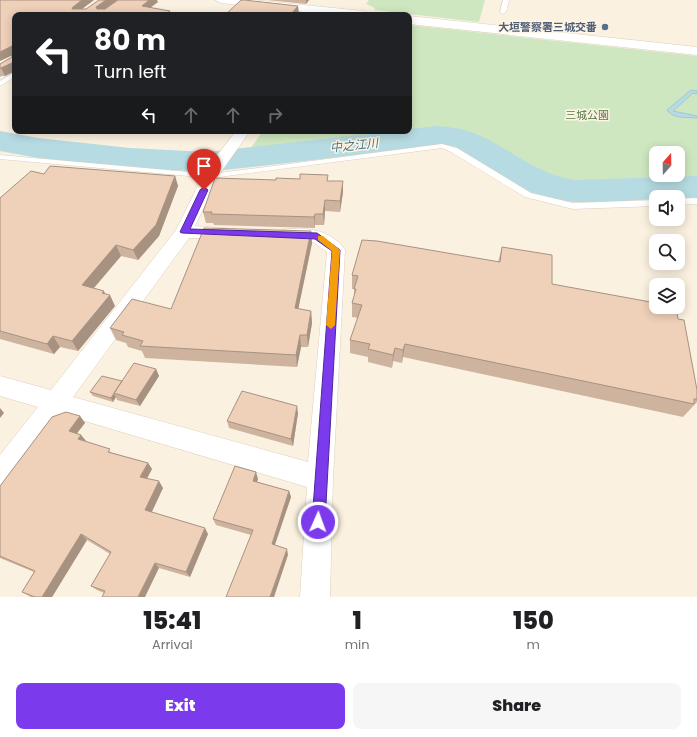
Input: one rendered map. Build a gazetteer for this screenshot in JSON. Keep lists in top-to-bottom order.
{
  "water": ["中之江川"],
  "parks": ["三城公園"],
  "places": ["大垣警察署三城交番"],
  "north": "top",
  "page": {
    "turn": ["80 m", "Turn left"],
    "eta": [
      "15:41",
      "Arrival",
      "1",
      "min",
      "150",
      "m"
    ],
    "buttons": ["Exit", "Share"]
  }
}
